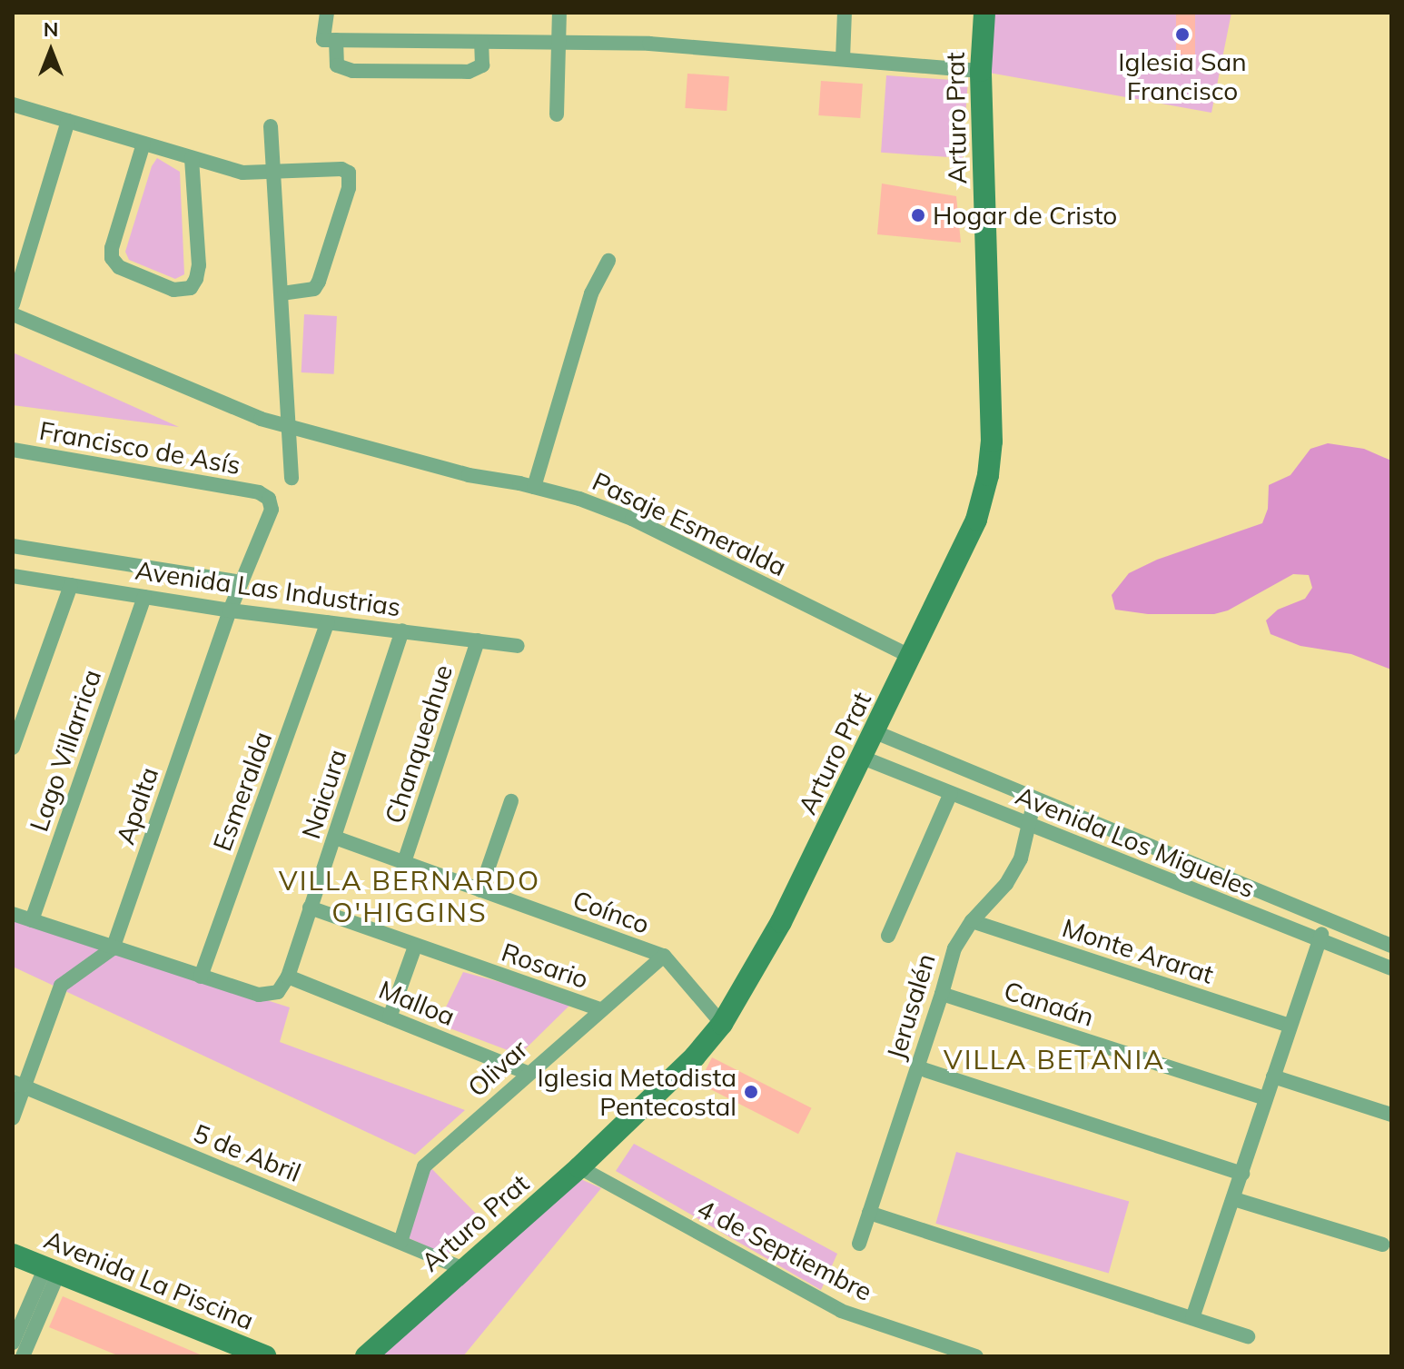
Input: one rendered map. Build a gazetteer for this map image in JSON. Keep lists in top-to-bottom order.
{
  "streets": {
    "main road": ["Arturo Prat", "Avenida La Piscina"],
    "street": [
      "Francisco de Asís",
      "Pasaje Esmeralda",
      "Avenida Las Industrias",
      "Chanqueahue",
      "Lago Villarrica",
      "Esmeralda",
      "Naicura",
      "Apalta",
      "Avenida Los Migueles",
      "Coínco",
      "Monte Ararat",
      "Rosario",
      "Malloa",
      "Canaán",
      "Jerusalén",
      "Olivar",
      "5 de Abril",
      "4 de Septiembre"
    ]
  },
  "crossings": [
    ["Arturo Prat", "Pasaje Esmeralda"],
    ["Arturo Prat", "Avenida Los Migueles"],
    ["Arturo Prat", "Coínco"],
    ["Arturo Prat", "5 de Abril"],
    ["Arturo Prat", "4 de Septiembre"],
    ["Francisco de Asís", "Apalta"],
    ["Avenida Las Industrias", "Chanqueahue"],
    ["Avenida Las Industrias", "Lago Villarrica"],
    ["Avenida Las Industrias", "Esmeralda"],
    ["Avenida Las Industrias", "Naicura"],
    ["Avenida Las Industrias", "Apalta"],
    ["Chanqueahue", "Coínco"],
    ["Naicura", "Coínco"],
    ["Naicura", "Rosario"],
    ["Naicura", "Malloa"],
    ["Avenida Los Migueles", "Jerusalén"],
    ["Coínco", "Olivar"],
    ["Monte Ararat", "Jerusalén"],
    ["Rosario", "Olivar"],
    ["Malloa", "Olivar"],
    ["Canaán", "Jerusalén"],
    ["Olivar", "5 de Abril"]
  ],
  "districts": ["VILLA BERNARDO O'HIGGINS", "VILLA BETANIA"],
  "places": ["Iglesia San Francisco", "Hogar de Cristo", "Iglesia Metodista Pentecostal"],
  "north": "top"
}
